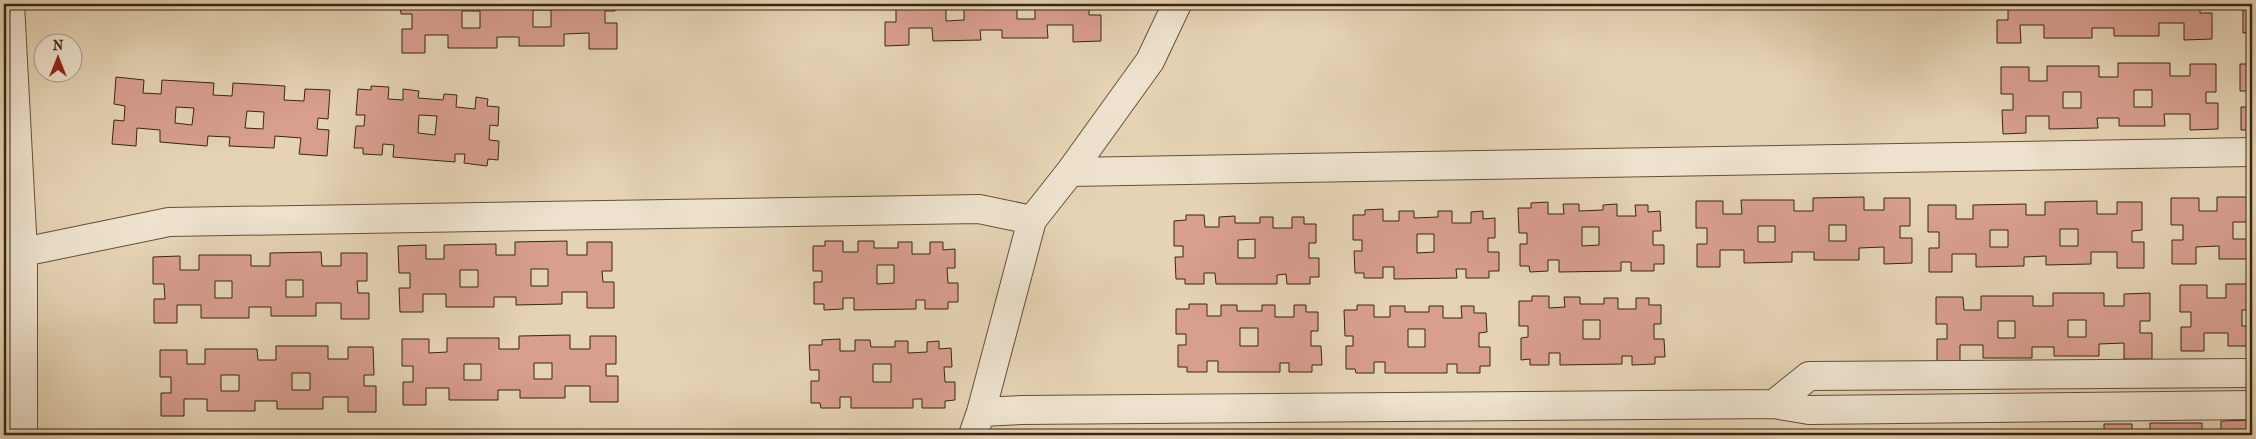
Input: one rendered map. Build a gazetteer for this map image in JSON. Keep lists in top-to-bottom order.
{
  "north": "top"
}
